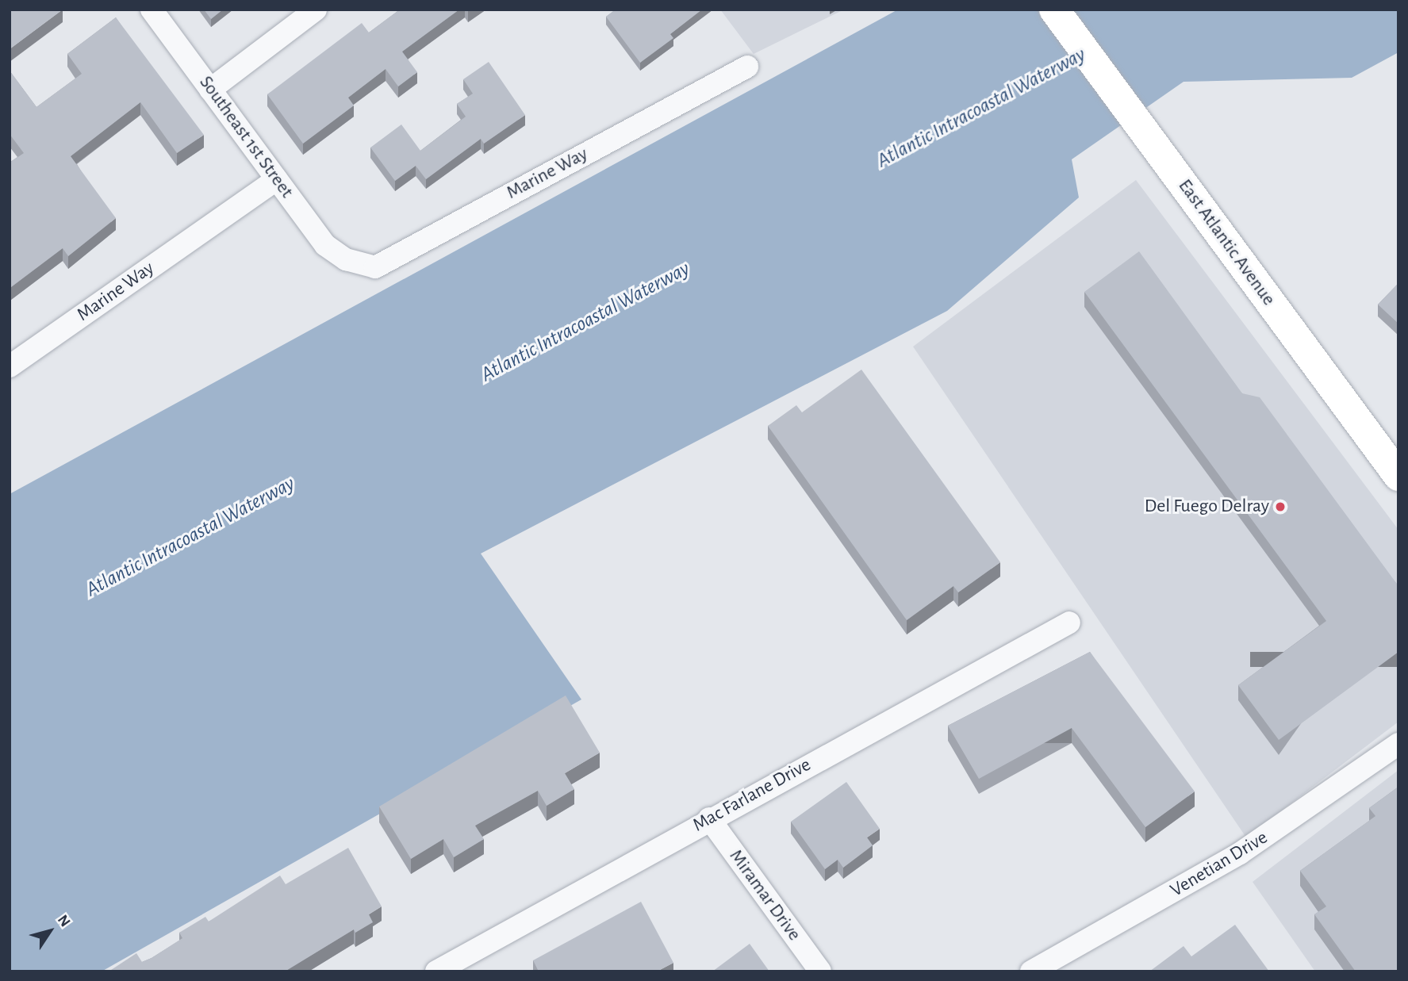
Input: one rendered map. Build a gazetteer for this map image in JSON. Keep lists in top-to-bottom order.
{
  "streets": {
    "main road": ["East Atlantic Avenue"],
    "street": [
      "Southeast 1st Street",
      "Marine Way",
      "Mac Farlane Drive",
      "Venetian Drive",
      "Miramar Drive"
    ]
  },
  "crossings": [
    ["Southeast 1st Street", "Marine Way"],
    ["Mac Farlane Drive", "Miramar Drive"]
  ],
  "water": ["Atlantic Intracoastal Waterway"],
  "places": ["Del Fuego Delray"],
  "north": "top right"
}
